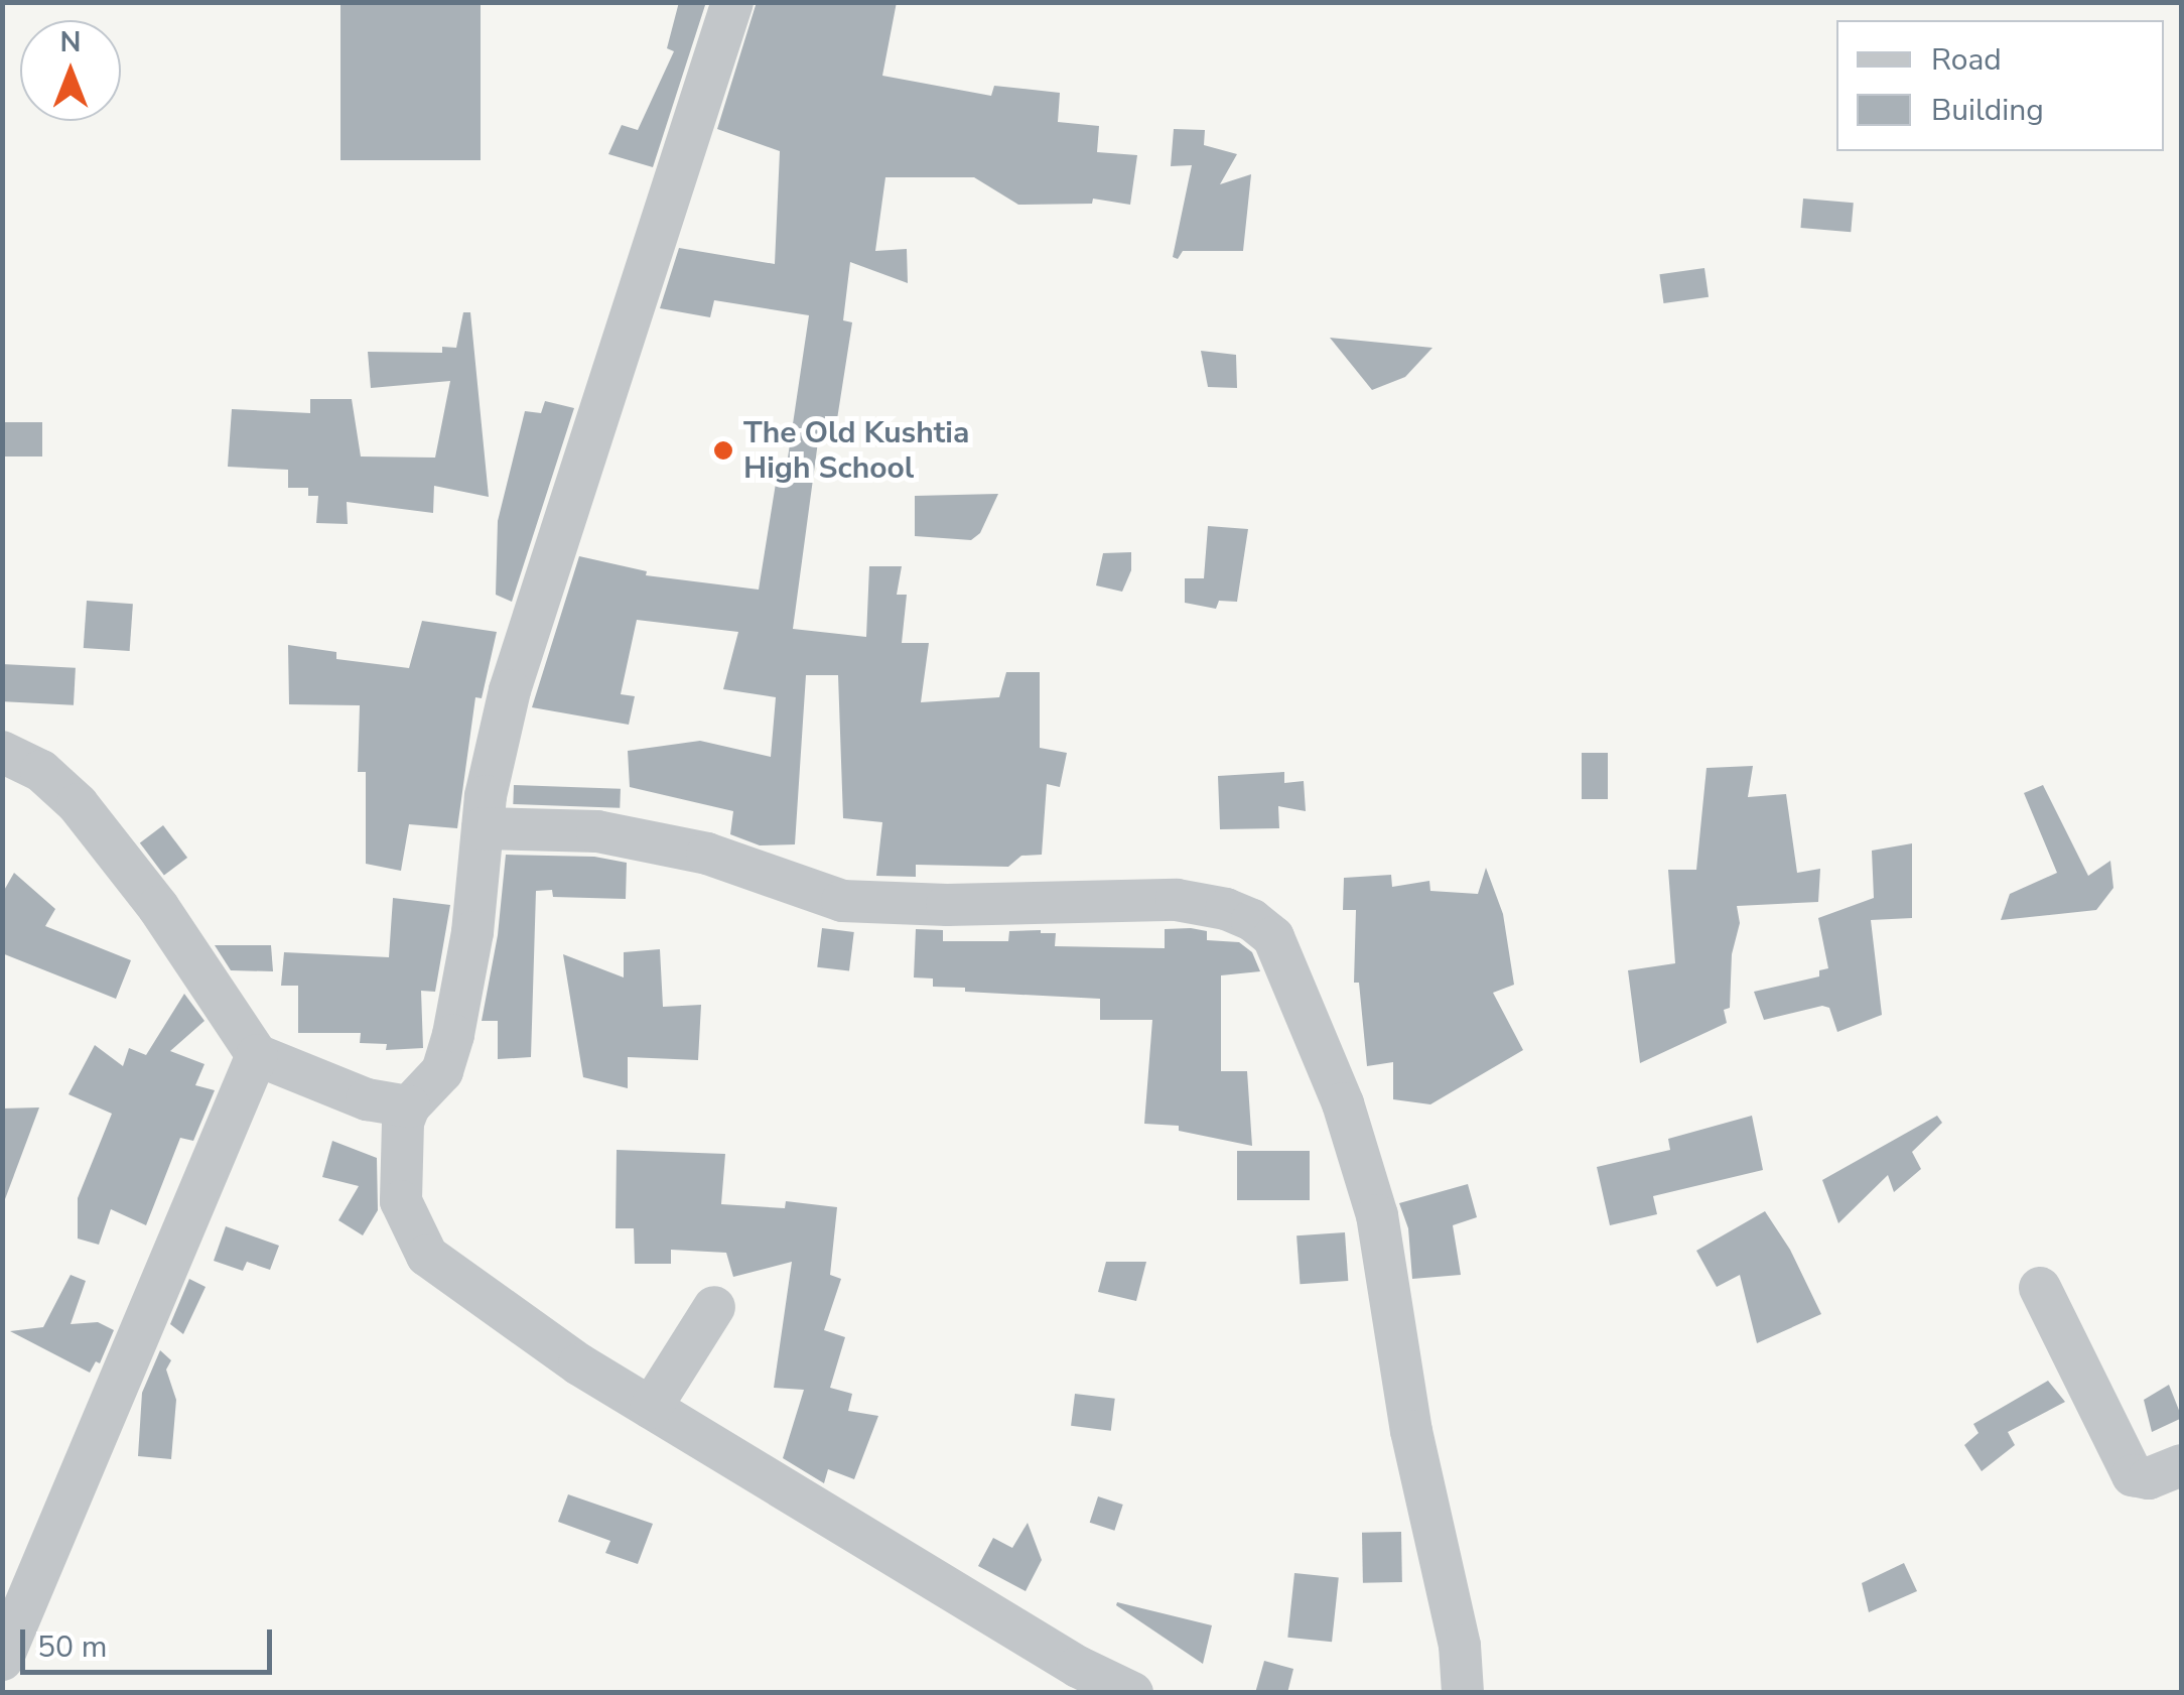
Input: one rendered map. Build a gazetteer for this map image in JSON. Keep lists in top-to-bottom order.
{
  "places": ["The Old Kushtia High School"],
  "legend": ["Road", "Building"],
  "scale_bar": "50 m",
  "north": "top"
}
